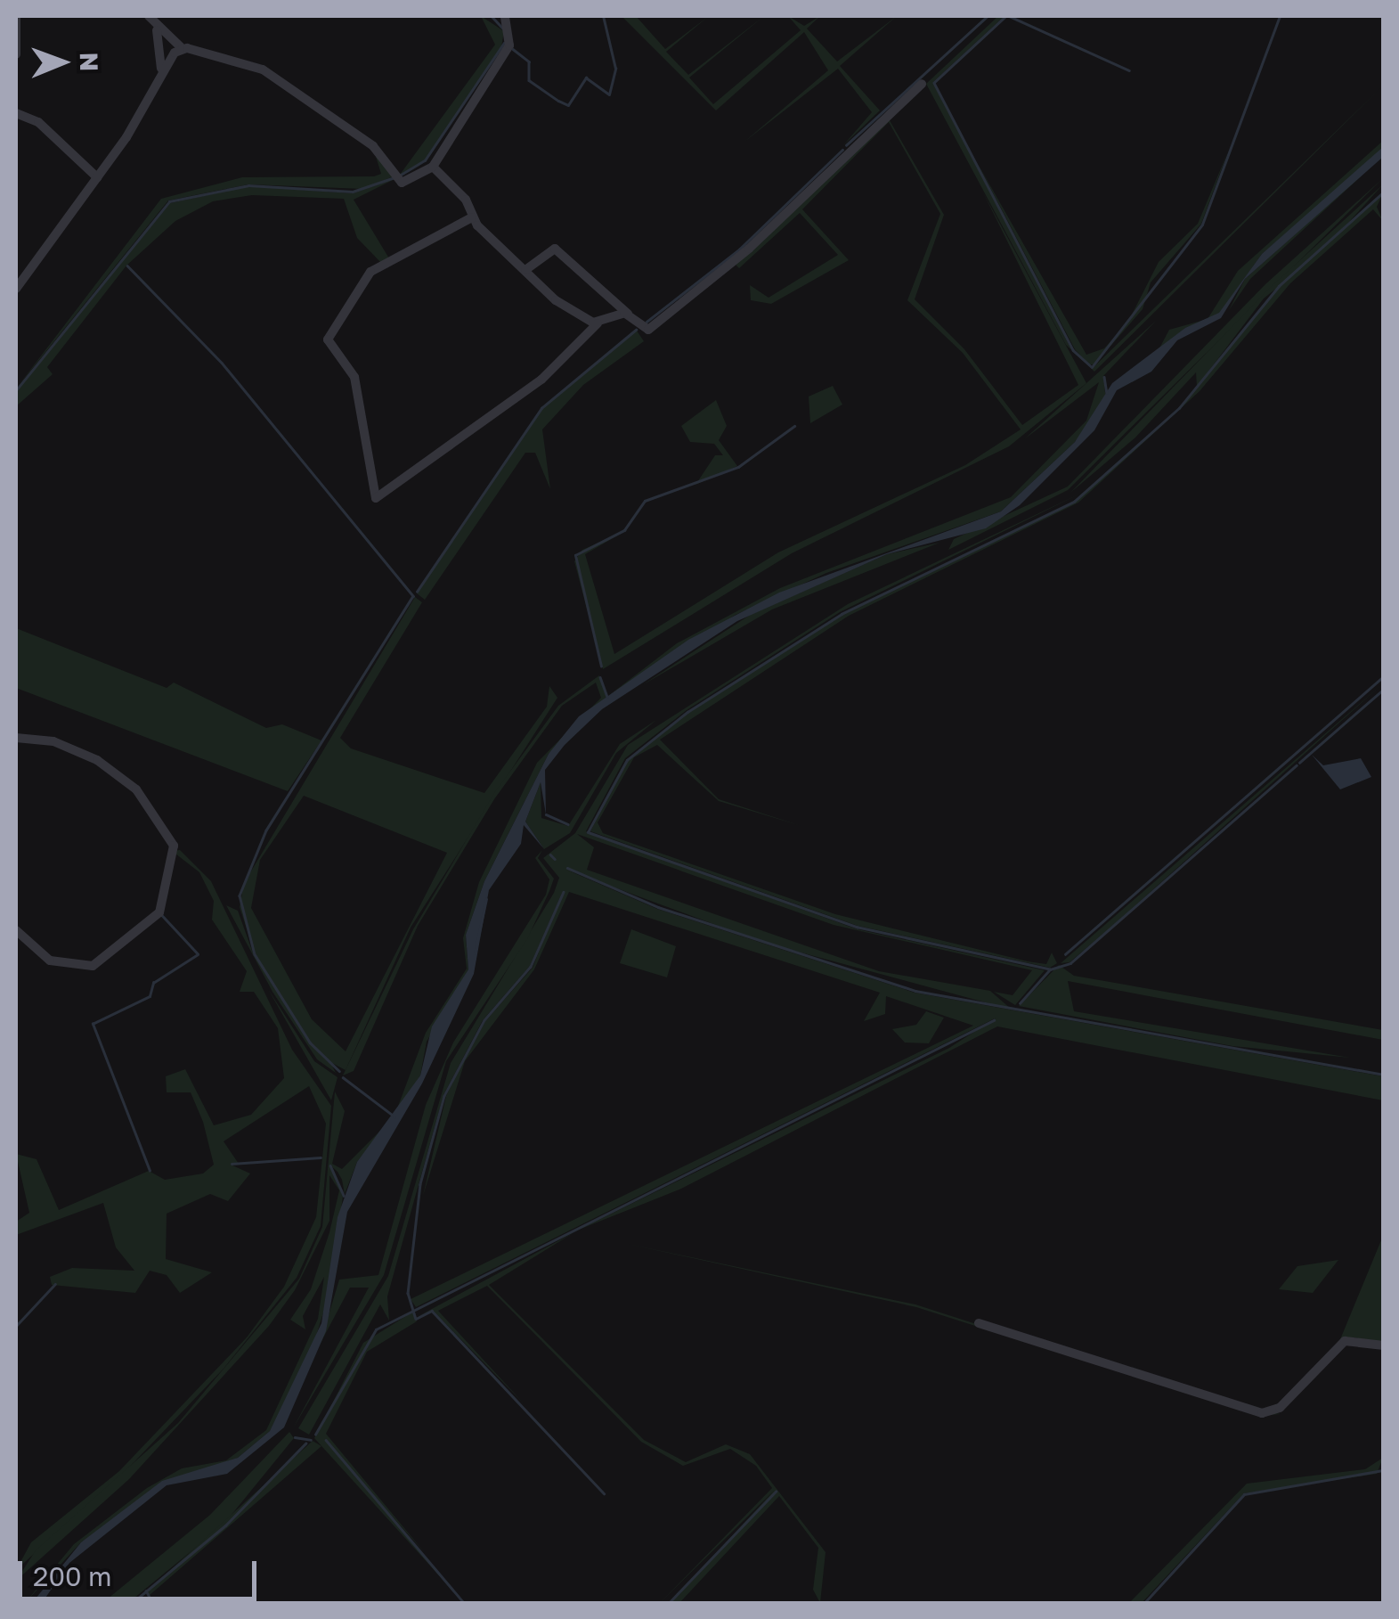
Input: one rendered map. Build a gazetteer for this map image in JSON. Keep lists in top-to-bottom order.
{
  "scale_bar": "200 m",
  "north": "right"
}
